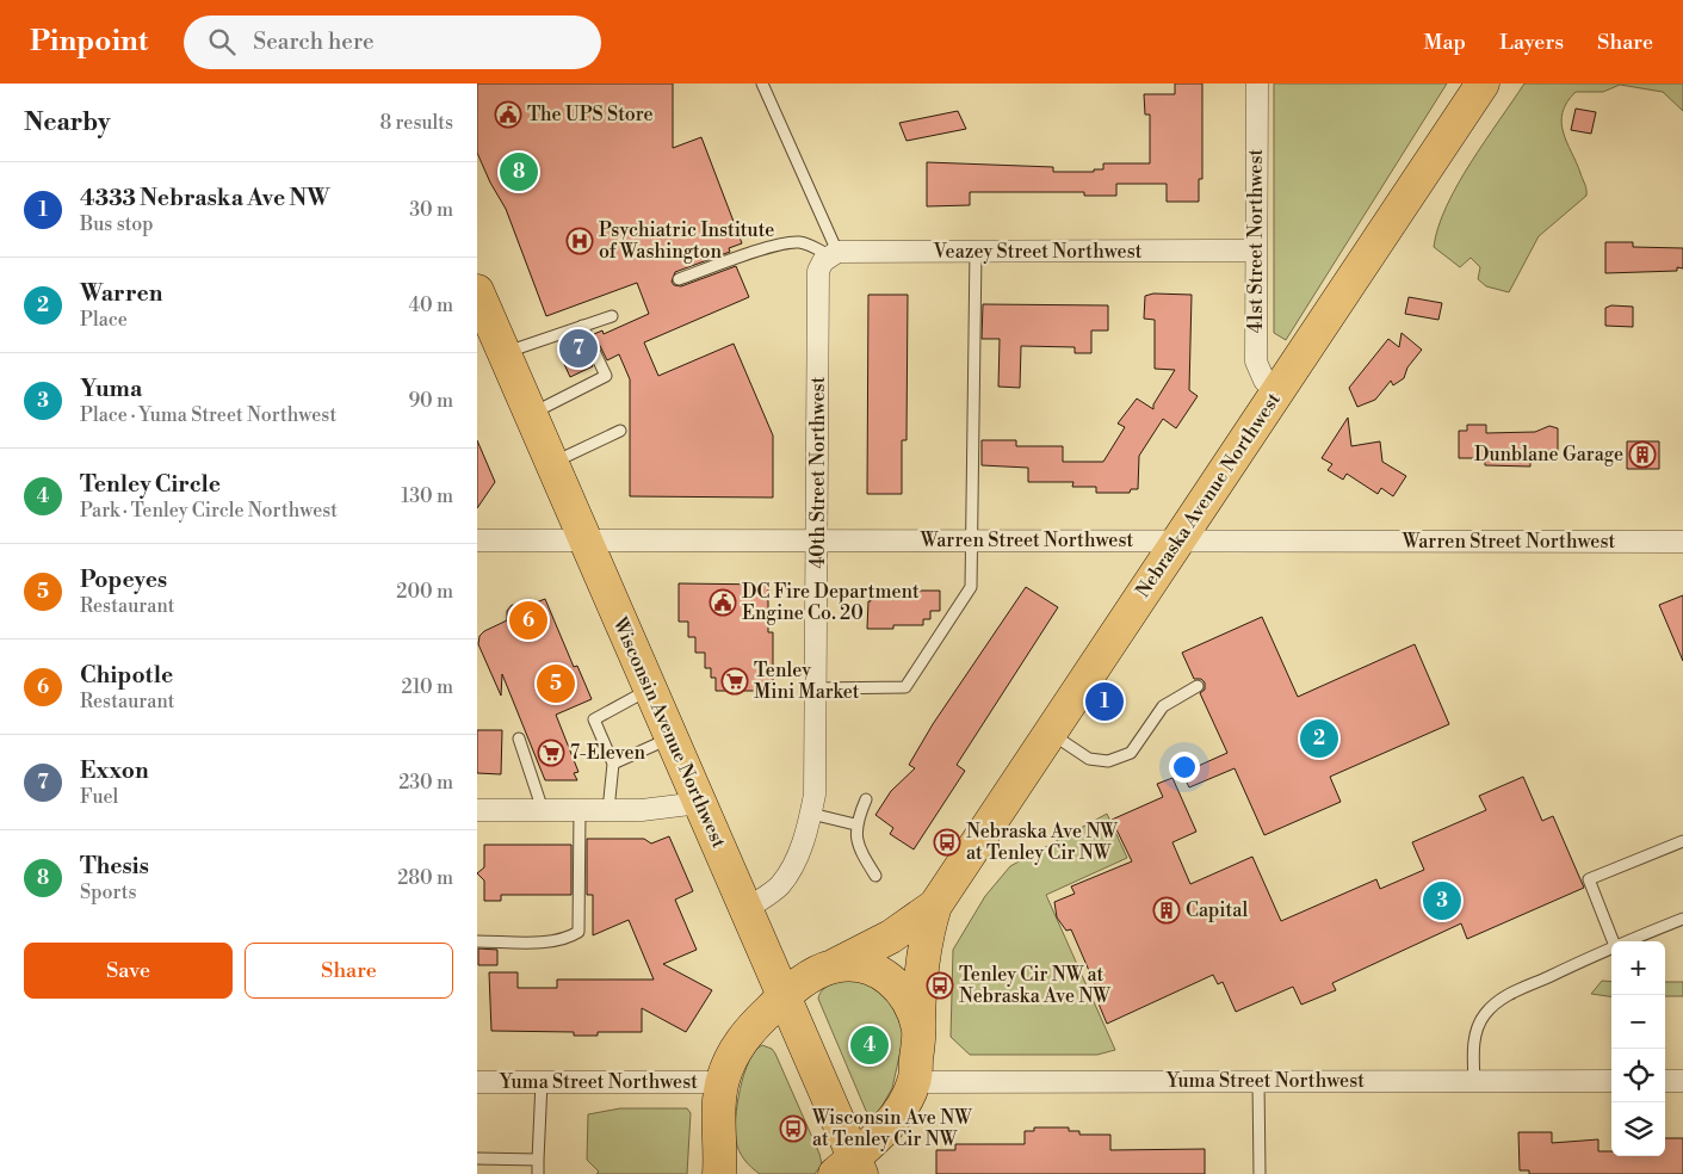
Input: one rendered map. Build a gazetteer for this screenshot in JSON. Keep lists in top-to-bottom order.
{
  "streets": {
    "main road": ["Nebraska Avenue Northwest", "Wisconsin Avenue Northwest"],
    "street": [
      "41st Street Northwest",
      "Veazey Street Northwest",
      "40th Street Northwest",
      "Warren Street Northwest",
      "Yuma Street Northwest"
    ]
  },
  "crossings": [
    ["41st Street Northwest", "Veazey Street Northwest"],
    ["41st Street Northwest", "Nebraska Avenue Northwest"],
    ["Veazey Street Northwest", "40th Street Northwest"],
    ["40th Street Northwest", "Warren Street Northwest"],
    ["40th Street Northwest", "Wisconsin Avenue Northwest"],
    ["Nebraska Avenue Northwest", "Warren Street Northwest"],
    ["Nebraska Avenue Northwest", "Wisconsin Avenue Northwest"],
    ["Nebraska Avenue Northwest", "Yuma Street Northwest"],
    ["Warren Street Northwest", "Wisconsin Avenue Northwest"]
  ],
  "places": {
    "public building": ["The UPS Store", "DC Fire Department Engine Co. 20"],
    "hospital": ["Psychiatric Institute of Washington"],
    "building": ["Dunblane Garage", "Capital"],
    "supermarket": ["Tenley Mini Market", "7-Eleven"],
    "bus stop": ["Nebraska Ave NW at Tenley Cir NW", "Tenley Cir NW at Nebraska Ave NW", "Wisconsin Ave NW at Tenley Cir NW"]
  },
  "page": {
    "header": "Pinpoint",
    "search": "Search here",
    "nav": ["Map", "Layers", "Share"],
    "heading": ["Nearby", "8 results"],
    "pins": [
      "8",
      "7",
      "6",
      "5",
      "1",
      "2",
      "3",
      "4"
    ],
    "list": [
      {
        "mark": "1",
        "name": "4333 Nebraska Ave NW",
        "note": "Bus stop",
        "value": "30 m"
      },
      {
        "mark": "2",
        "name": "Warren",
        "note": "Place",
        "value": "40 m"
      },
      {
        "mark": "3",
        "name": "Yuma",
        "note": "Place · Yuma Street Northwest",
        "value": "90 m"
      },
      {
        "mark": "4",
        "name": "Tenley Circle",
        "note": "Park · Tenley Circle Northwest",
        "value": "130 m"
      },
      {
        "mark": "5",
        "name": "Popeyes",
        "note": "Restaurant",
        "value": "200 m"
      },
      {
        "mark": "6",
        "name": "Chipotle",
        "note": "Restaurant",
        "value": "210 m"
      },
      {
        "mark": "7",
        "name": "Exxon",
        "note": "Fuel",
        "value": "230 m"
      },
      {
        "mark": "8",
        "name": "Thesis",
        "note": "Sports",
        "value": "280 m"
      }
    ],
    "buttons": ["Save", "Share"],
    "map_buttons": ["+", "−"]
  }
}
